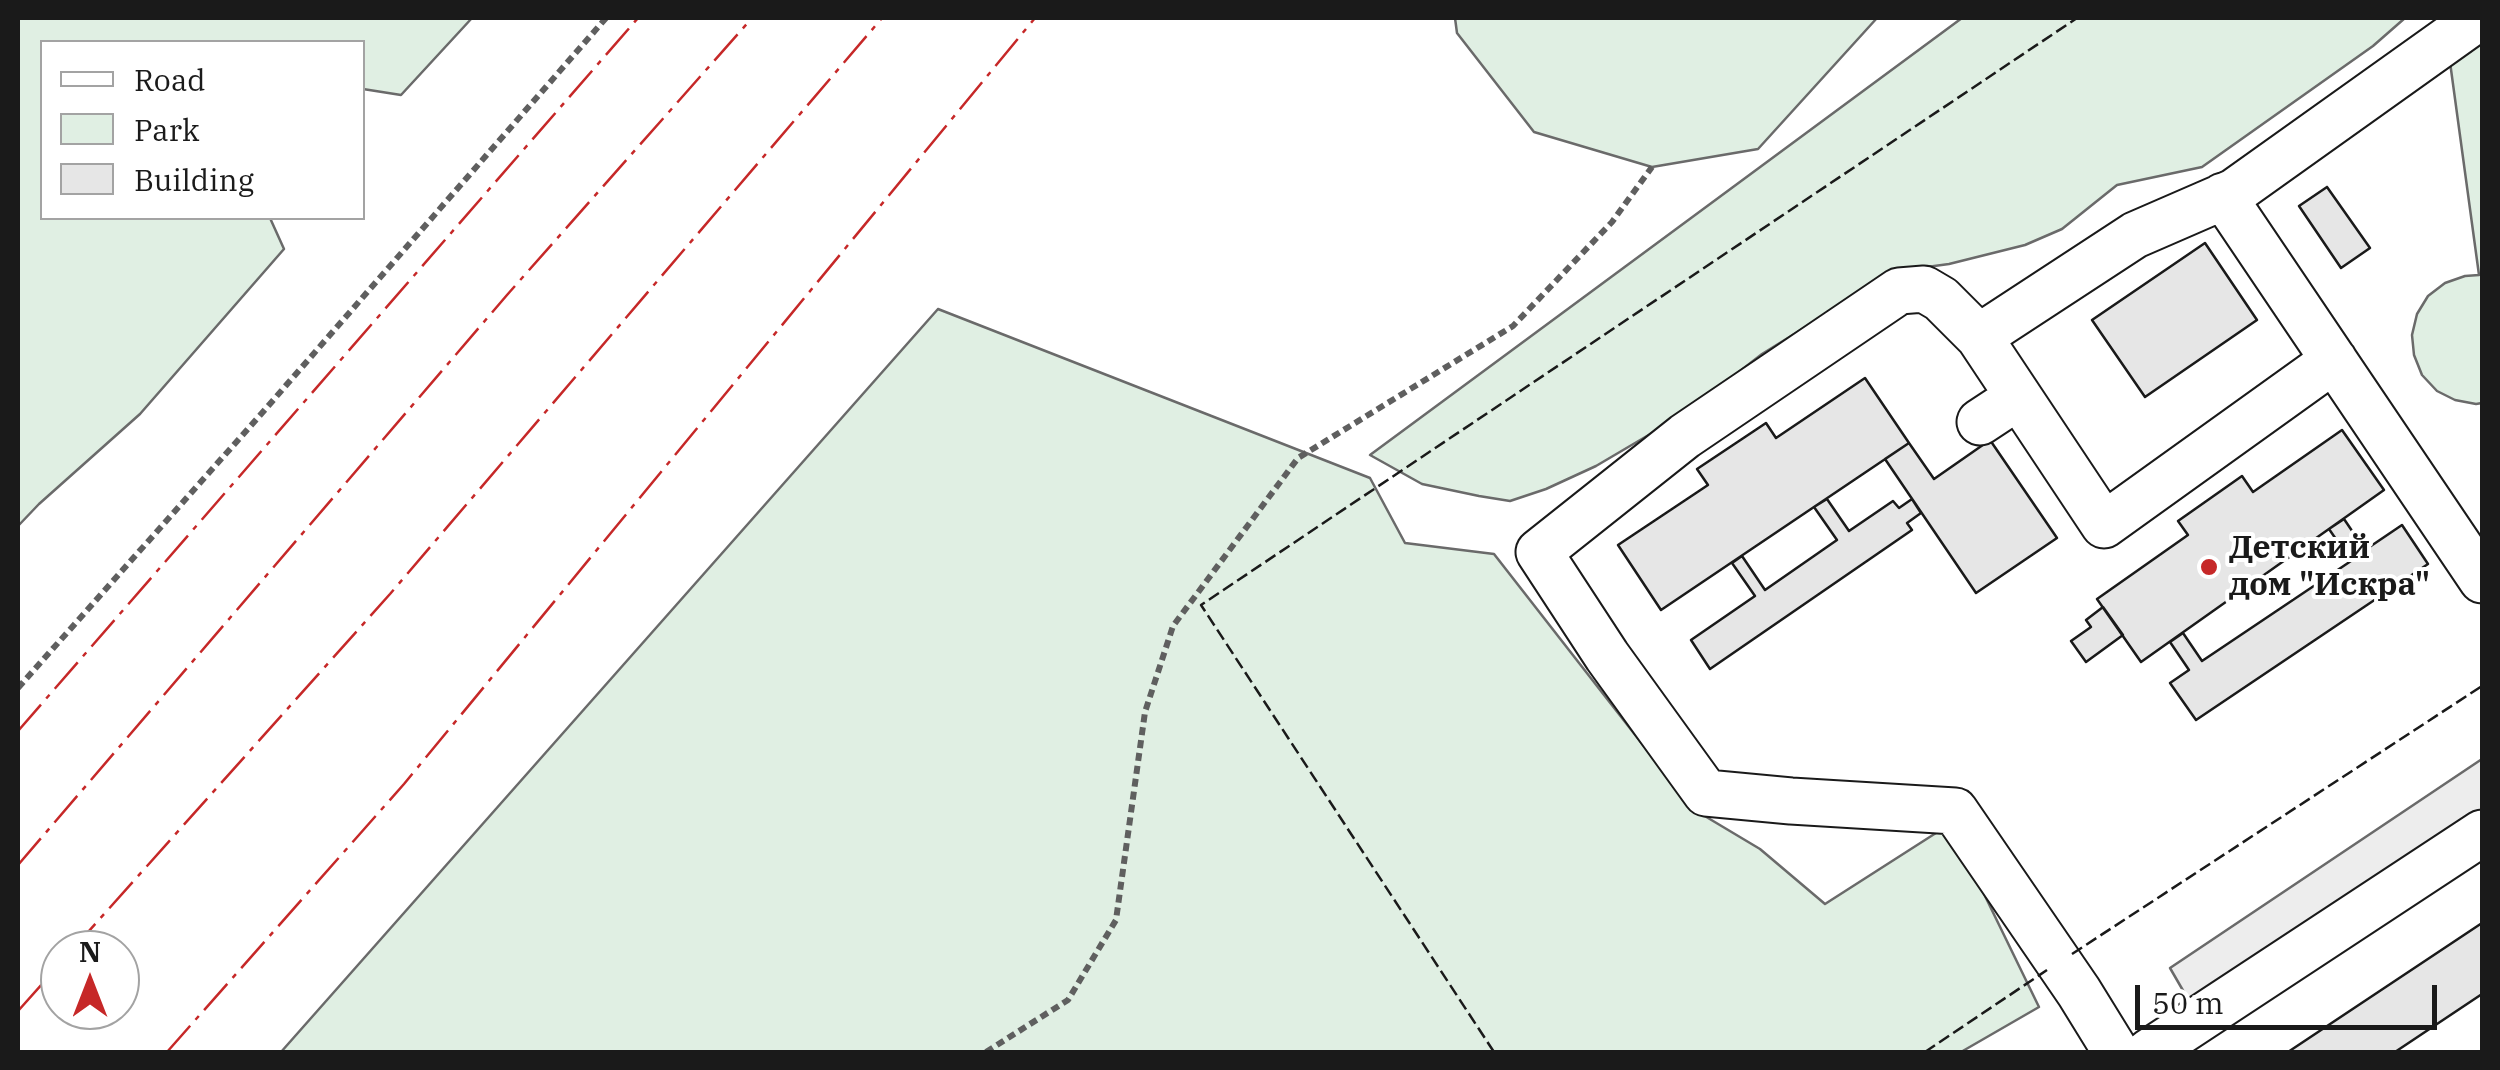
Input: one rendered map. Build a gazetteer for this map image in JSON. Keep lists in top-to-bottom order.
{
  "places": ["Детский дом \"Искра\""],
  "legend": ["Road", "Park", "Building"],
  "scale_bar": "50 m",
  "north": "top"
}
